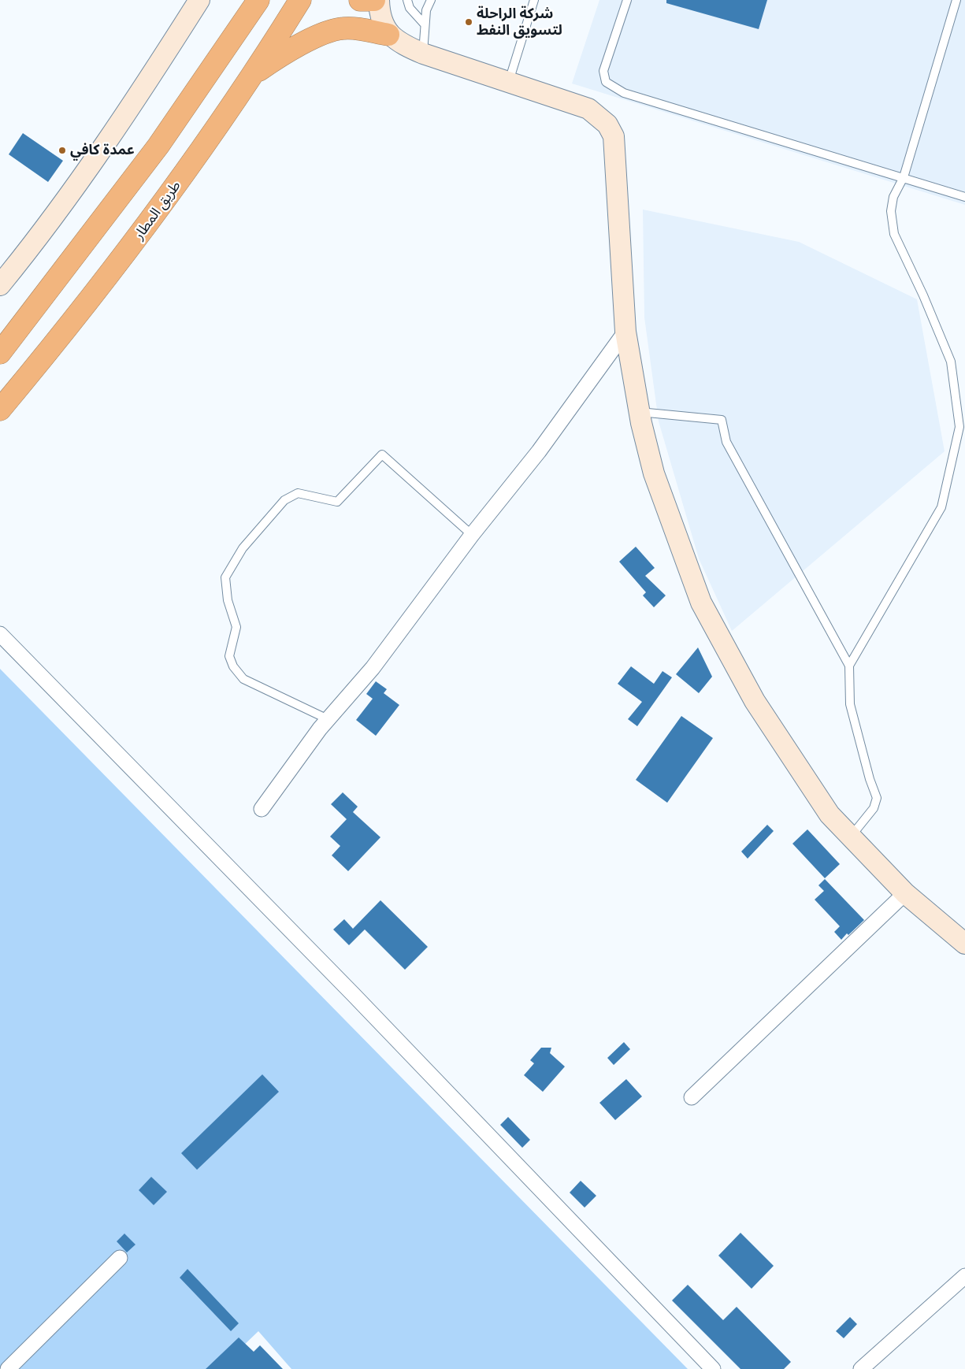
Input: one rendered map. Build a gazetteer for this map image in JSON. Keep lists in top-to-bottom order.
{
  "streets": {
    "highway": ["طريق المطار"]
  },
  "places": ["شركة الراحلة لتسويق النفط", "عمدة كافي"]
}
